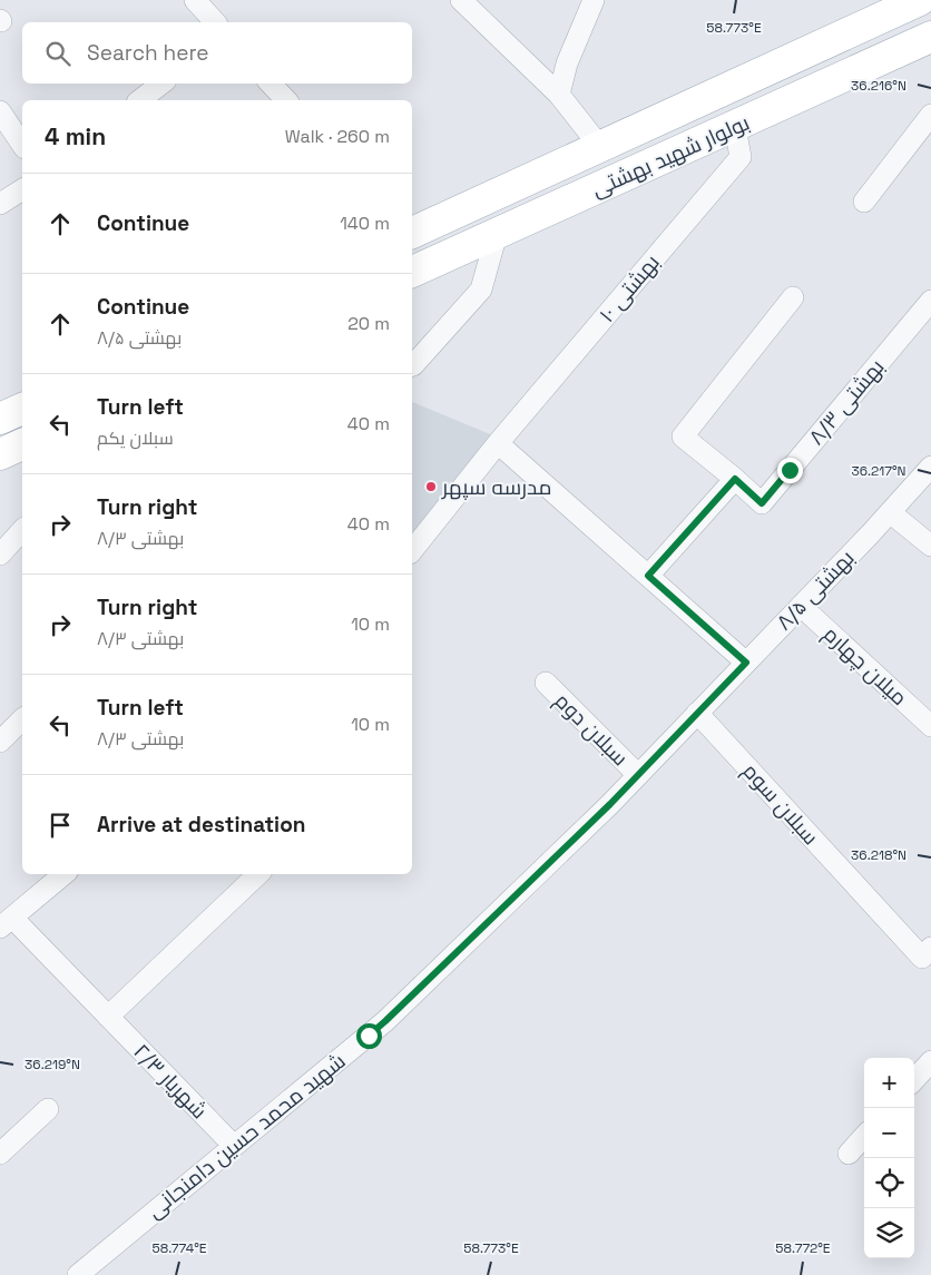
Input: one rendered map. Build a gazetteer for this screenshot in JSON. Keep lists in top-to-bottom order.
{
  "streets": {
    "main road": ["بولوار شهید بهشتی"],
    "street": [
      "بهشتی ۱۰",
      "بهشتی ۸/۳",
      "بهشتی ۸/۵",
      "میلان چهارم",
      "سبلان دوم",
      "سبلان سوم",
      "شهریار ۲/۳",
      "شهید محمد حسین دامنجانی"
    ]
  },
  "crossings": [
    ["بولوار شهید بهشتی", "بهشتی ۱۰"],
    ["بهشتی ۸/۵", "میلان چهارم"],
    ["بهشتی ۸/۵", "سبلان سوم"],
    ["بهشتی ۸/۵", "شهید محمد حسین دامنجانی"],
    ["سبلان دوم", "شهید محمد حسین دامنجانی"],
    ["سبلان سوم", "شهید محمد حسین دامنجانی"],
    ["شهریار ۲/۳", "شهید محمد حسین دامنجانی"]
  ],
  "places": ["مدرسه سپهر"],
  "page": {
    "search": "Search here",
    "heading": ["4 min", "Walk · 260 m"],
    "list": [
      ["Continue", "140 m"],
      ["Continue", "بهشتی ۸/۵", "20 m"],
      ["Turn left", "سبلان یکم", "40 m"],
      ["Turn right", "بهشتی ۸/۳", "40 m"],
      ["Turn right", "بهشتی ۸/۳", "10 m"],
      ["Turn left", "بهشتی ۸/۳", "10 m"],
      "Arrive at destination"
    ],
    "map_buttons": ["+", "−"]
  },
  "coordinates": [
    "58.773°E",
    "36.216°N",
    "36.217°N",
    "36.218°N",
    "36.219°N",
    "58.774°E",
    "58.772°E"
  ]
}
